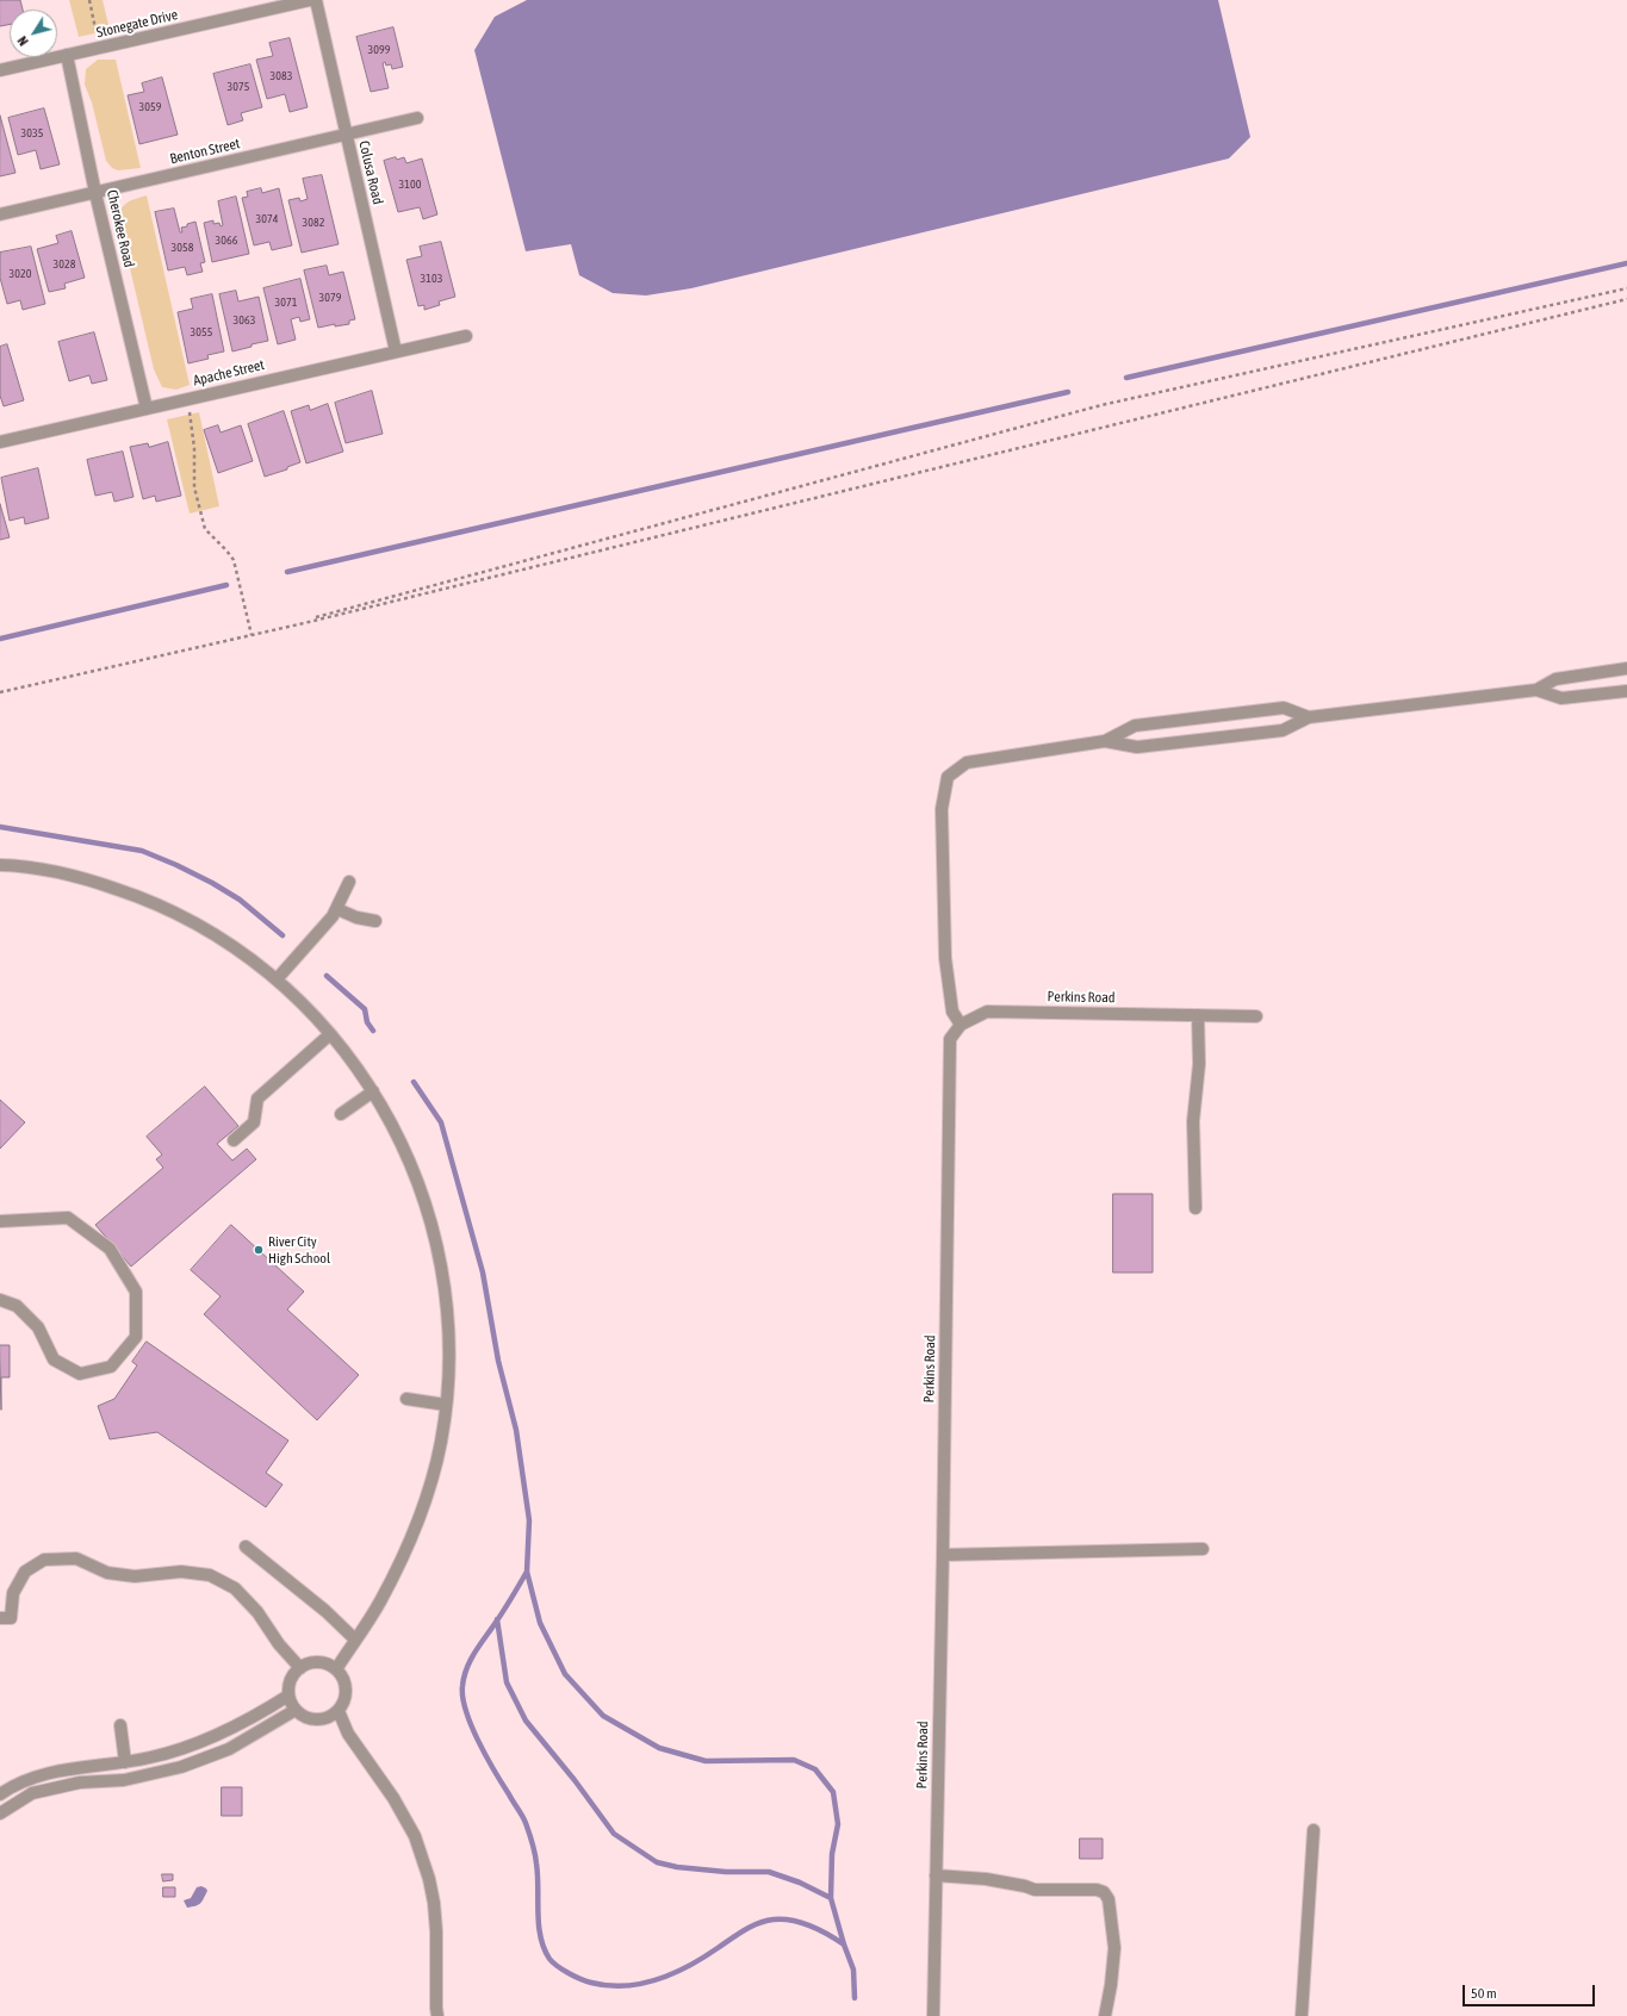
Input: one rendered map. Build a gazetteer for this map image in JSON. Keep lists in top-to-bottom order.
{
  "streets": {
    "street": [
      "Stonegate Drive",
      "Benton Street",
      "Colusa Road",
      "Cherokee Road",
      "Apache Street",
      "Perkins Road"
    ]
  },
  "crossings": [
    ["Stonegate Drive", "Cherokee Road"],
    ["Benton Street", "Colusa Road"],
    ["Benton Street", "Cherokee Road"],
    ["Colusa Road", "Apache Street"],
    ["Cherokee Road", "Apache Street"]
  ],
  "places": ["River City High School"],
  "house_numbers": [
    "3099",
    "3083",
    "3075",
    "3059",
    "3035",
    "3100",
    "3074",
    "3082",
    "3066",
    "3058",
    "3028",
    "3020",
    "3103",
    "3079",
    "3071",
    "3063",
    "3055"
  ],
  "scale_bar": "50 m",
  "north": "bottom left"
}
